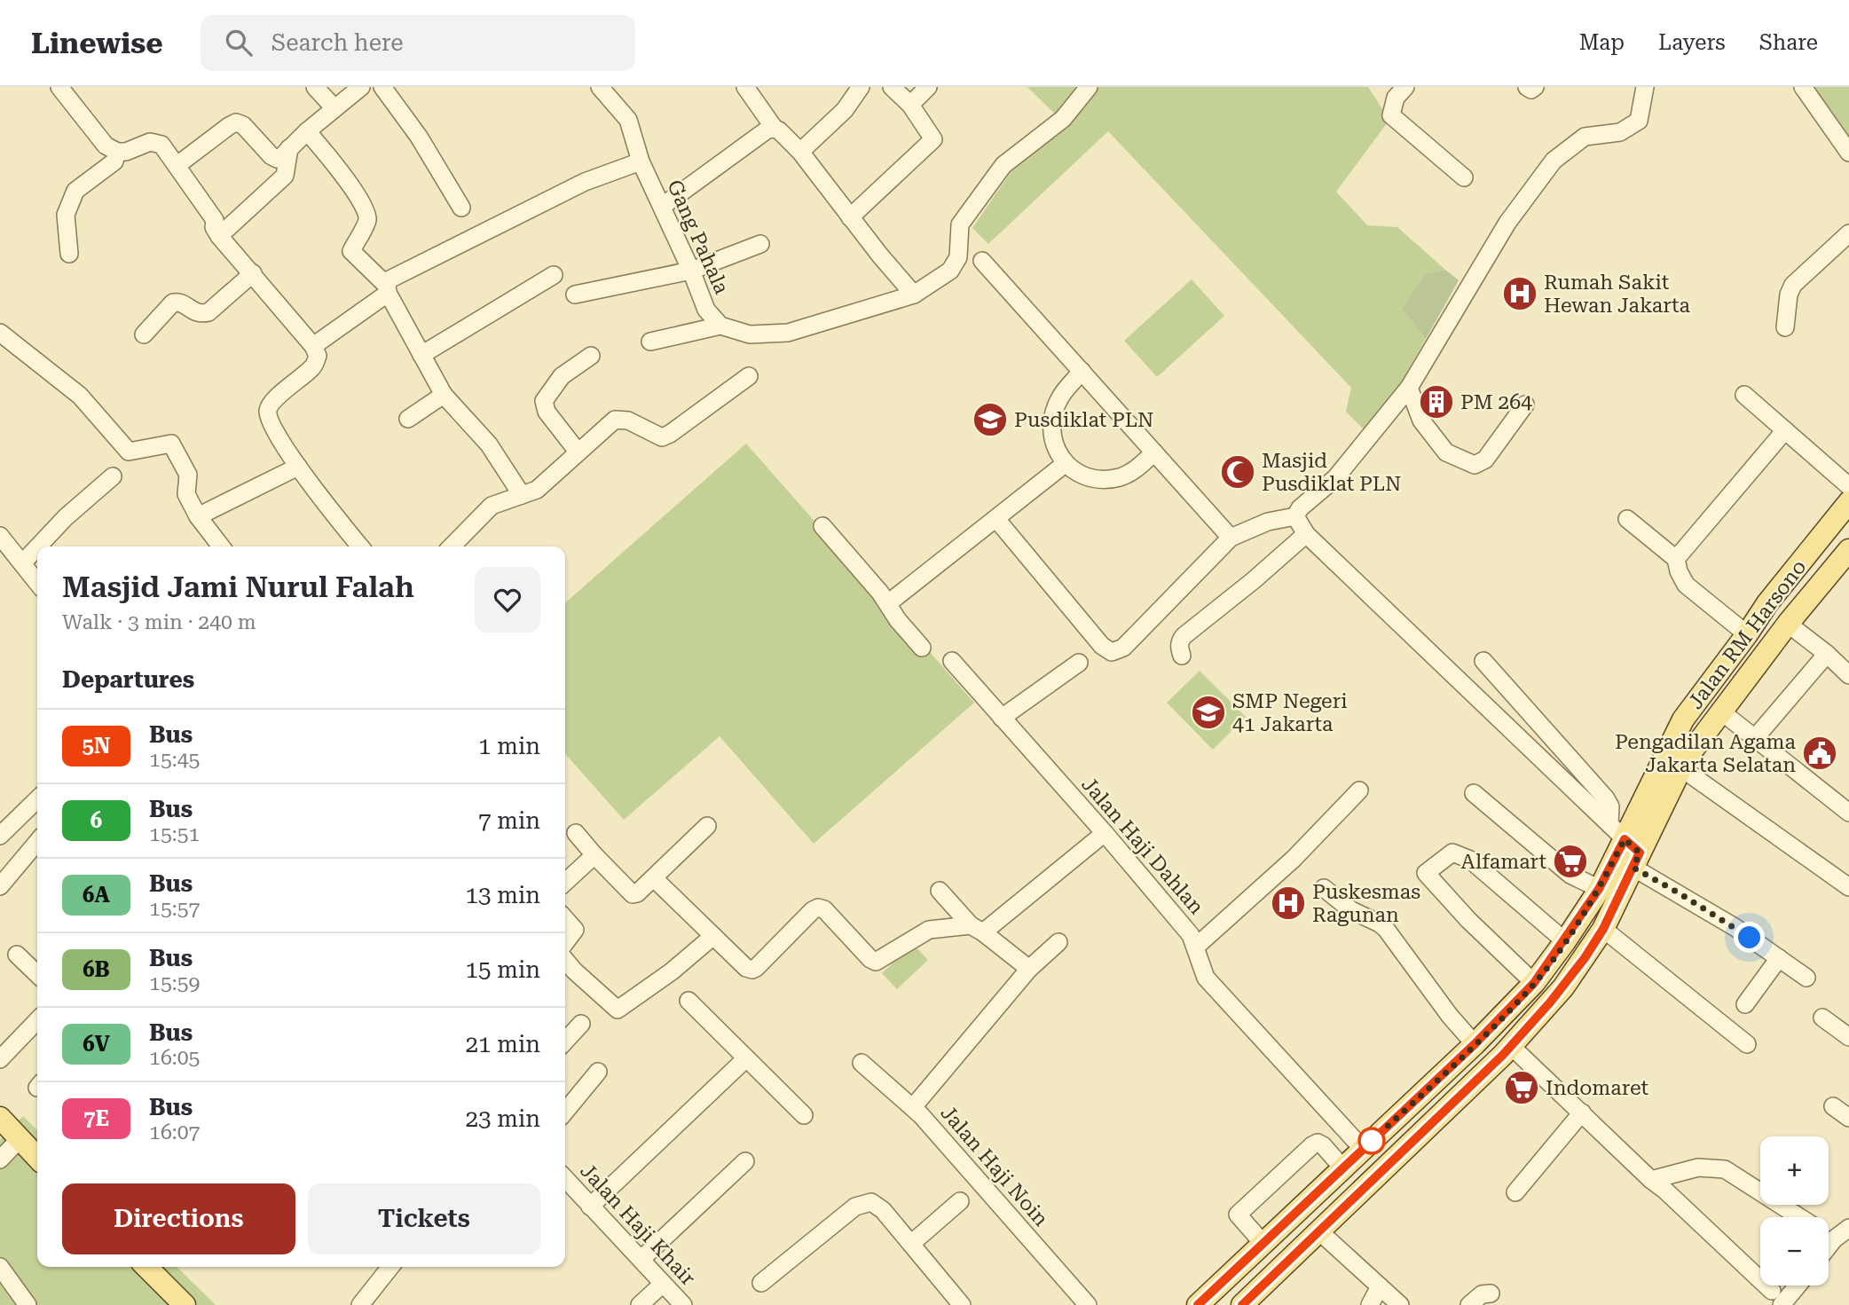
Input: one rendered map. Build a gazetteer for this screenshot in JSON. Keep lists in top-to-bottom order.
{
  "streets": {
    "main road": ["Jalan RM Harsono"],
    "street": [
      "Gang Pahala",
      "Jalan Haji Dahlan",
      "Jalan Haji Noin",
      "Jalan Haji Khair"
    ]
  },
  "crossings": [
    ["Jalan RM Harsono", "Jalan Haji Dahlan"]
  ],
  "places": {
    "hospital": ["Rumah Sakit Hewan Jakarta", "Puskesmas Ragunan"],
    "building": ["PM 264"],
    "school or university": ["Pusdiklat PLN", "SMP Negeri 41 Jakarta"],
    "mosque": ["Masjid Pusdiklat PLN"],
    "public building": ["Pengadilan Agama Jakarta Selatan"],
    "supermarket": ["Alfamart", "Indomaret"]
  },
  "lines": ["bus line 5N"],
  "page": {
    "header": "Linewise",
    "search": "Search here",
    "nav": ["Map", "Layers", "Share"],
    "heading": [
      ["Masjid Jami Nurul Falah", "Walk · 3 min · 240 m"],
      "Departures"
    ],
    "list": [
      {
        "mark": "5N",
        "name": "Bus",
        "note": "15:45",
        "value": "1 min"
      },
      {
        "mark": "6",
        "name": "Bus",
        "note": "15:51",
        "value": "7 min"
      },
      {
        "mark": "6A",
        "name": "Bus",
        "note": "15:57",
        "value": "13 min"
      },
      {
        "mark": "6B",
        "name": "Bus",
        "note": "15:59",
        "value": "15 min"
      },
      {
        "mark": "6V",
        "name": "Bus",
        "note": "16:05",
        "value": "21 min"
      },
      {
        "mark": "7E",
        "name": "Bus",
        "note": "16:07",
        "value": "23 min"
      }
    ],
    "map_buttons": ["+", "−"],
    "buttons": ["Directions", "Tickets"]
  }
}
